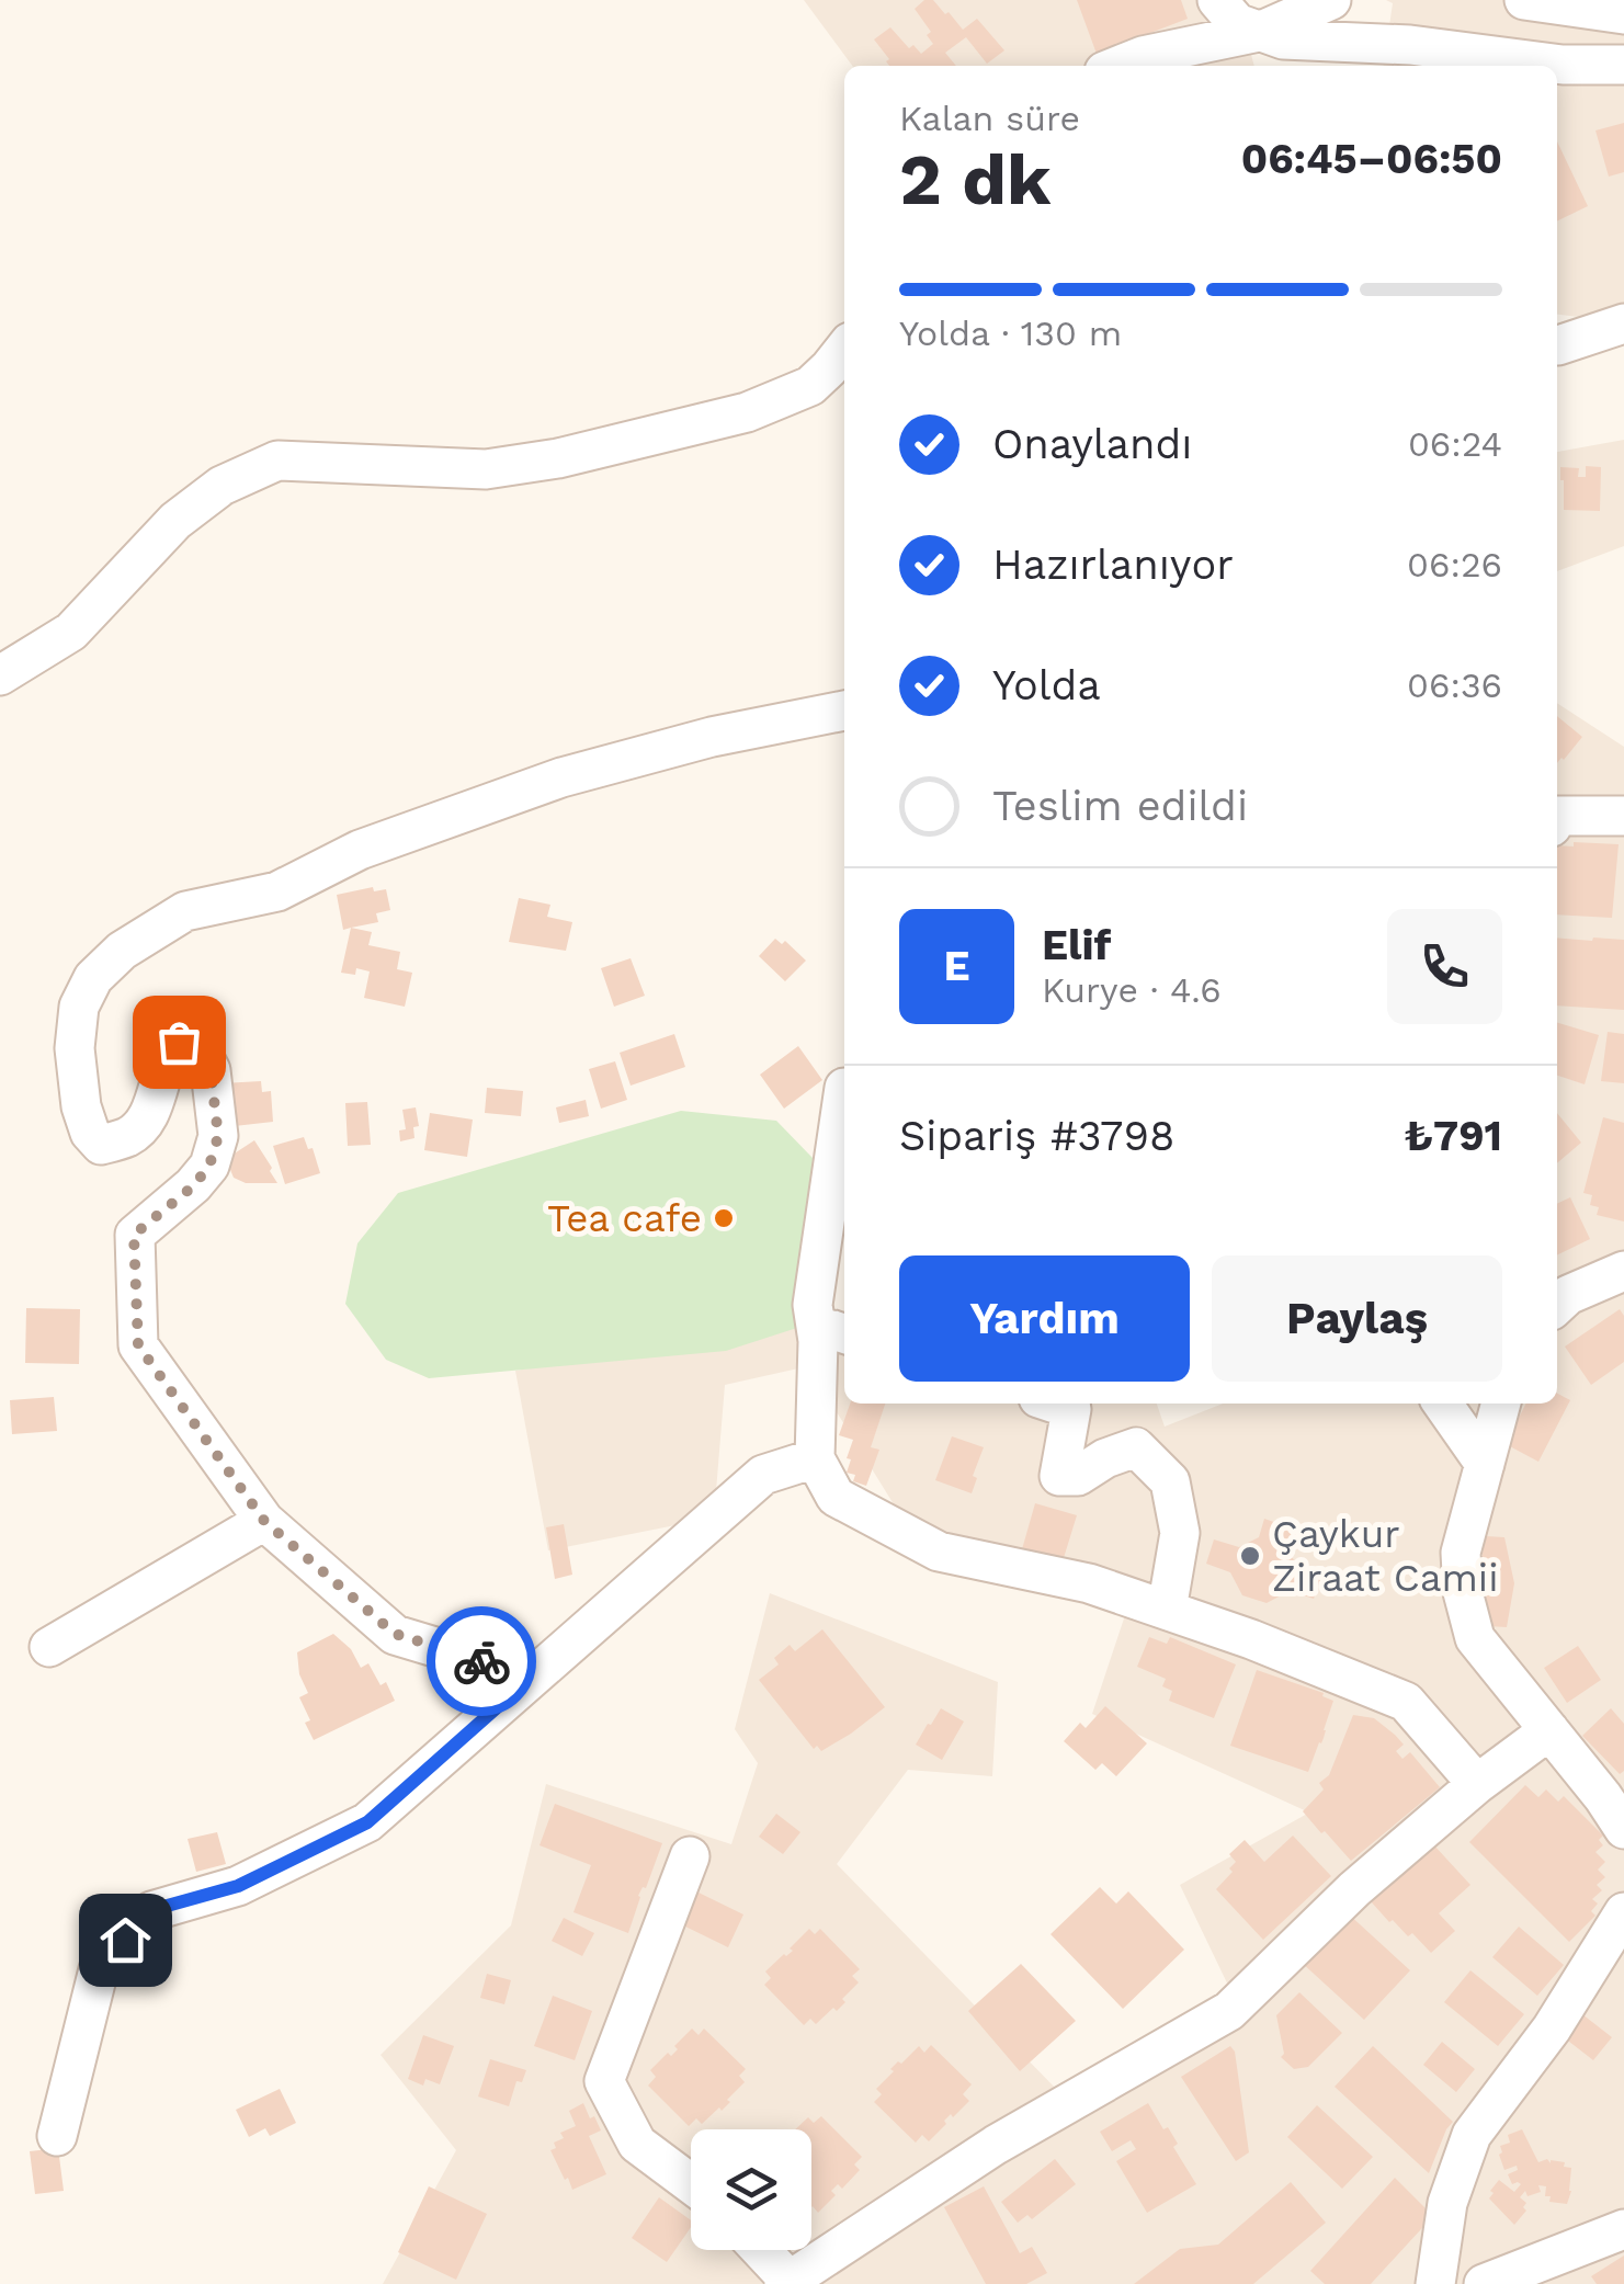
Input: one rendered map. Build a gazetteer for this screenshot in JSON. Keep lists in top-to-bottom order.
{
  "places": ["Tea cafe", "Çaykur Ziraat Camii"],
  "page": {
    "heading": ["2 dk", "Kalan süre", "06:45–06:50"],
    "panel": [
      "Elif",
      "Kurye · 4.6",
      "Sipariş #3798",
      "₺791"
    ],
    "bar": "Yolda · 130 m",
    "list": [
      ["Onaylandı", "06:24"],
      ["Hazırlanıyor", "06:26"],
      ["Yolda", "06:36"],
      "Teslim edildi"
    ],
    "round": "E",
    "buttons": ["Yardım", "Paylaş"]
  }
}
